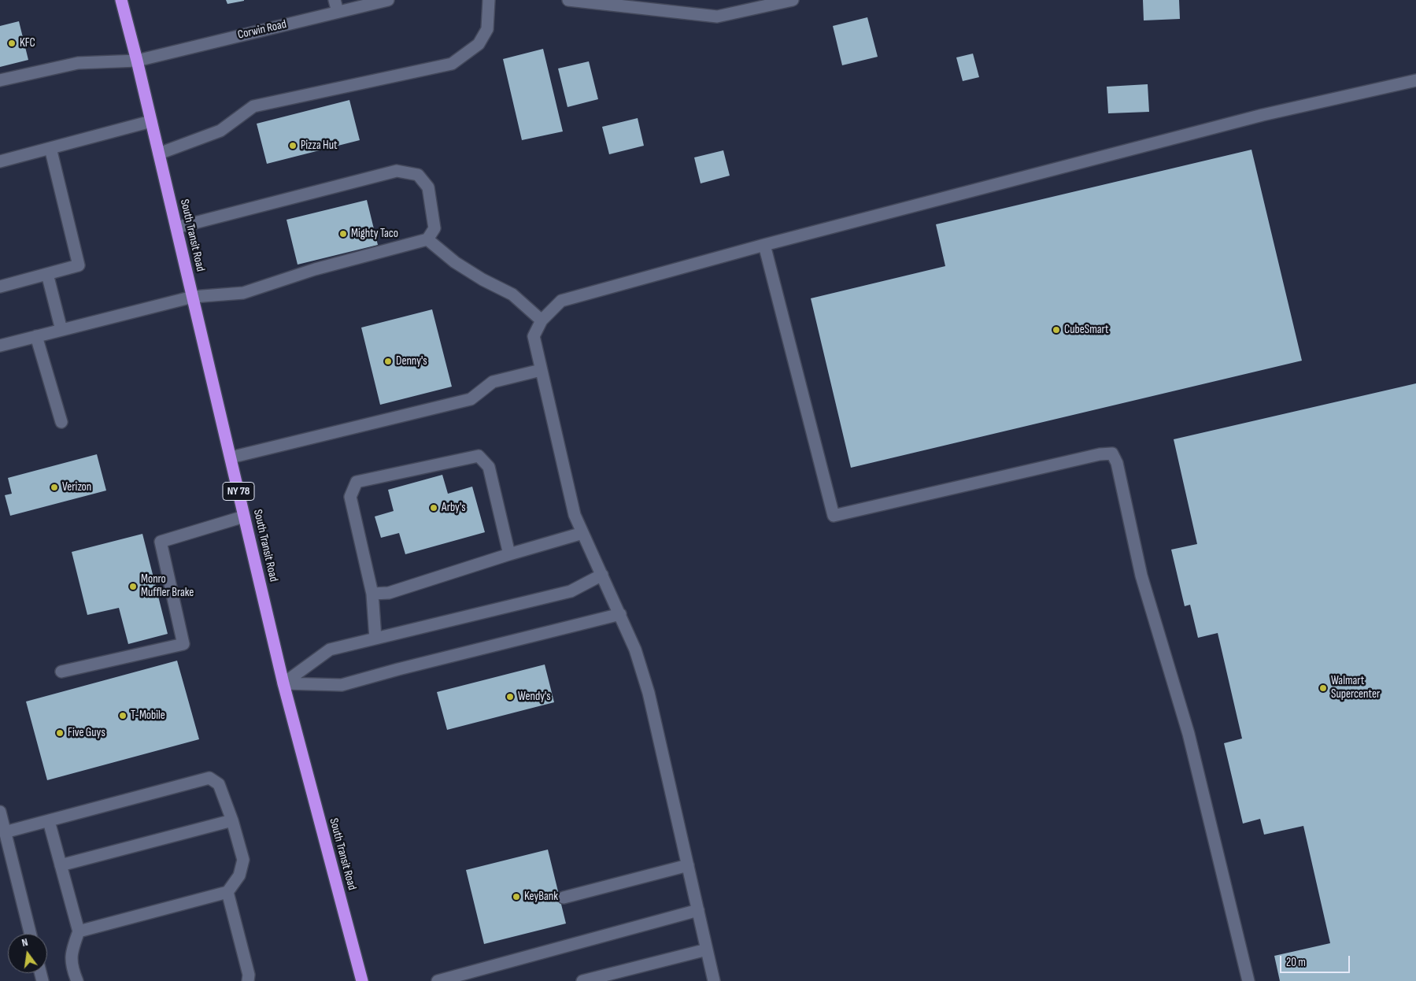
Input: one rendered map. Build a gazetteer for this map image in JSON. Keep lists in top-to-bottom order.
{
  "streets": {
    "highway": ["South Transit Road", "NY 78"],
    "street": ["Corwin Road"]
  },
  "crossings": [
    ["Corwin Road", "South Transit Road"]
  ],
  "places": [
    "KFC",
    "Pizza Hut",
    "Mighty Taco",
    "CubeSmart",
    "Denny's",
    "Verizon",
    "Arby's",
    "Monro Muffler Brake",
    "Walmart Supercenter",
    "Wendy's",
    "T-Mobile",
    "Five Guys",
    "KeyBank"
  ],
  "scale_bar": "20 m",
  "north": "top"
}
